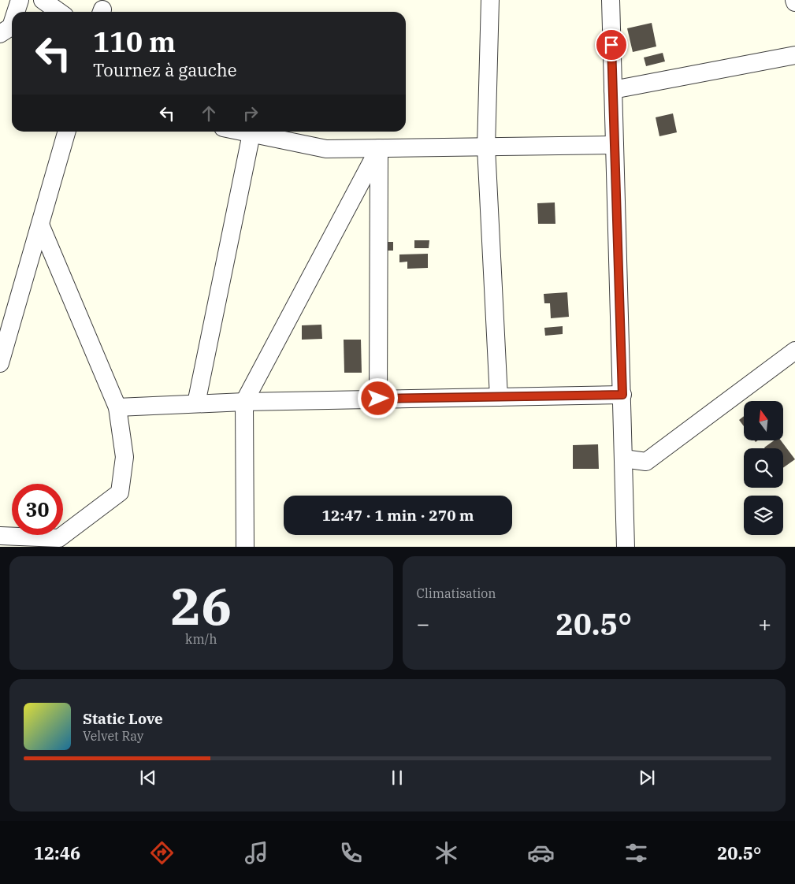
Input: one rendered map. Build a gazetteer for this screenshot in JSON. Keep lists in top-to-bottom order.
{
  "north": "top",
  "page": {
    "turn": ["110 m", "Tournez à gauche"],
    "limit": "30",
    "trip": "12:47 · 1 min · 270 m",
    "tile": [
      ["26", "km/h"],
      "Climatisation"
    ],
    "heat": ["−", "20.5°", "+"],
    "song": ["Static Love", "Velvet Ray"],
    "tabs": ["12:46", "20.5°"]
  }
}
